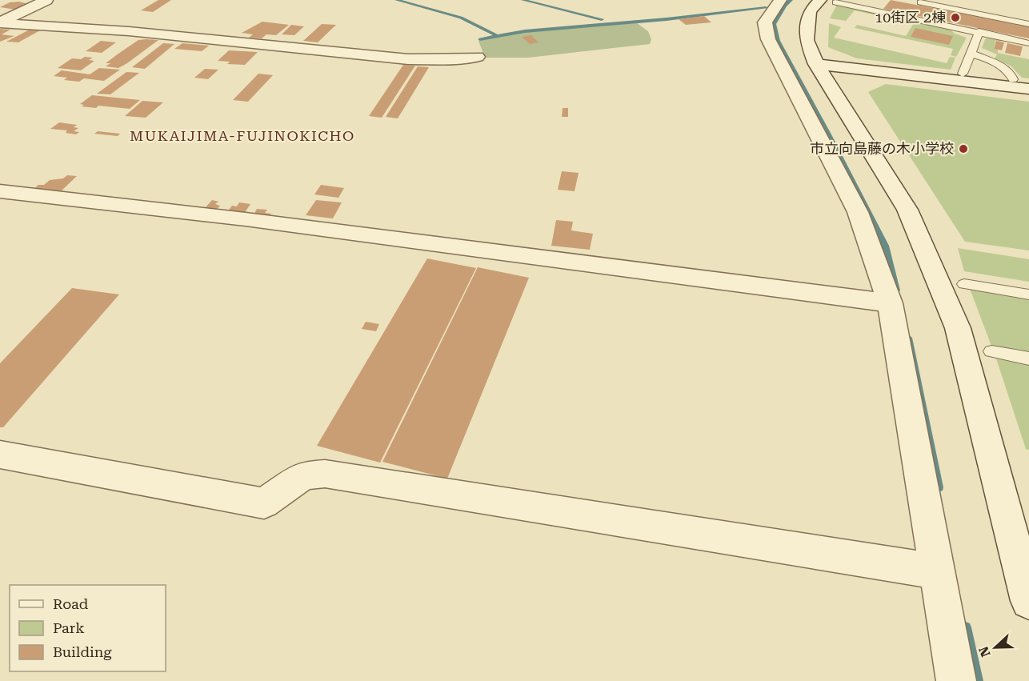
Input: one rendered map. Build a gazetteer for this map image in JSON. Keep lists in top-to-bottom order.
{
  "districts": ["MUKAIJIMA-FUJINOKICHO"],
  "places": ["10街区 2棟", "市立向島藤の木小学校"],
  "legend": ["Road", "Park", "Building"],
  "north": "left"
}
